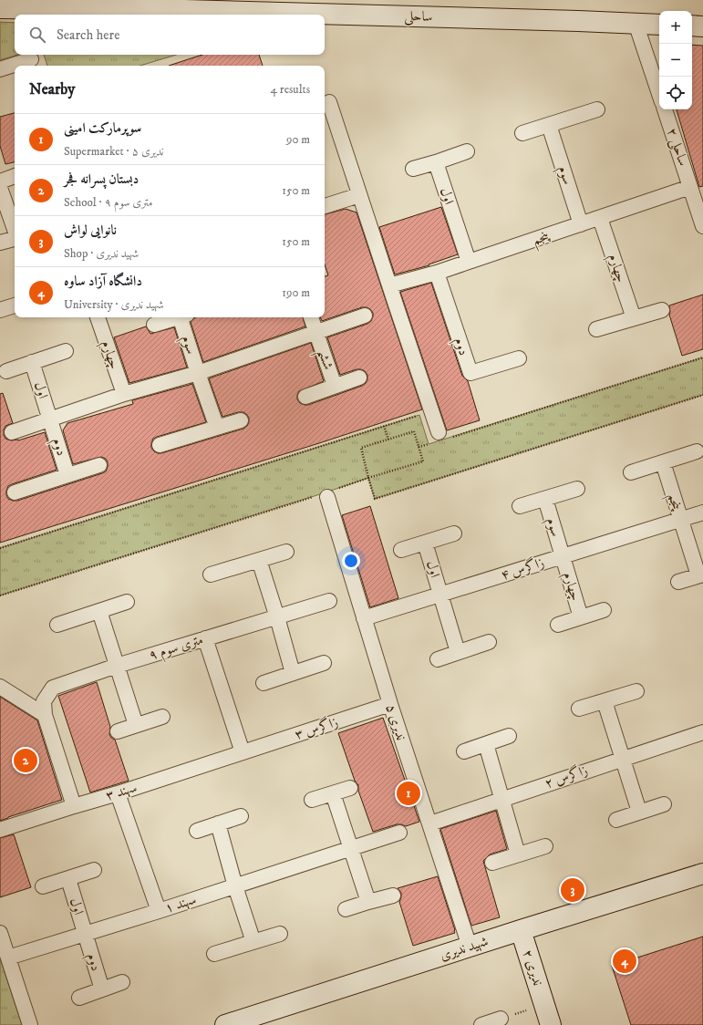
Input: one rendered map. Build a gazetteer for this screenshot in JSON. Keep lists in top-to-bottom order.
{
  "streets": {
    "street": [
      "ساحلی",
      "ساحلی ۲",
      "سوم",
      "اول",
      "پنجم",
      "چهارم",
      "دوم",
      "ششم",
      "زاگرس ۴",
      "۹ متری سوم",
      "ندیری ۵",
      "زاگرس ۳",
      "زاگرس ۲",
      "سهند ۳",
      "سهند ۱",
      "شهید ندیری",
      "ندیری ۲"
    ]
  },
  "crossings": [
    ["ساحلی ۲", "پنجم"],
    ["سوم", "پنجم"],
    ["سوم", "چهارم"],
    ["سوم", "زاگرس ۴"],
    ["اول", "پنجم"],
    ["اول", "دوم"],
    ["اول", "زاگرس ۴"],
    ["اول", "سهند ۱"],
    ["پنجم", "چهارم"],
    ["پنجم", "دوم"],
    ["پنجم", "زاگرس ۴"],
    ["چهارم", "زاگرس ۴"],
    ["دوم", "سهند ۱"],
    ["زاگرس ۴", "ندیری ۵"],
    ["ندیری ۵", "زاگرس ۳"],
    ["ندیری ۵", "زاگرس ۲"],
    ["ندیری ۵", "شهید ندیری"],
    ["زاگرس ۳", "سهند ۳"],
    ["شهید ندیری", "ندیری ۲"]
  ],
  "page": {
    "map_buttons": ["+", "−"],
    "search": "Search here",
    "heading": ["Nearby", "4 results"],
    "list": [
      {
        "mark": "1",
        "name": "سوپرمارکت امینی",
        "note": "Supermarket · ندیری ۵",
        "value": "90 m"
      },
      {
        "mark": "2",
        "name": "دبستان پسرانه فجر",
        "note": "School · ۹ متری سوم",
        "value": "150 m"
      },
      {
        "mark": "3",
        "name": "نانوایی لواش",
        "note": "Shop · شهید ندیری",
        "value": "150 m"
      },
      {
        "mark": "4",
        "name": "دانشگاه آزاد ساوه",
        "note": "University · شهید ندیری",
        "value": "190 m"
      }
    ],
    "pins": [
      "2",
      "1",
      "3",
      "4"
    ]
  }
}
